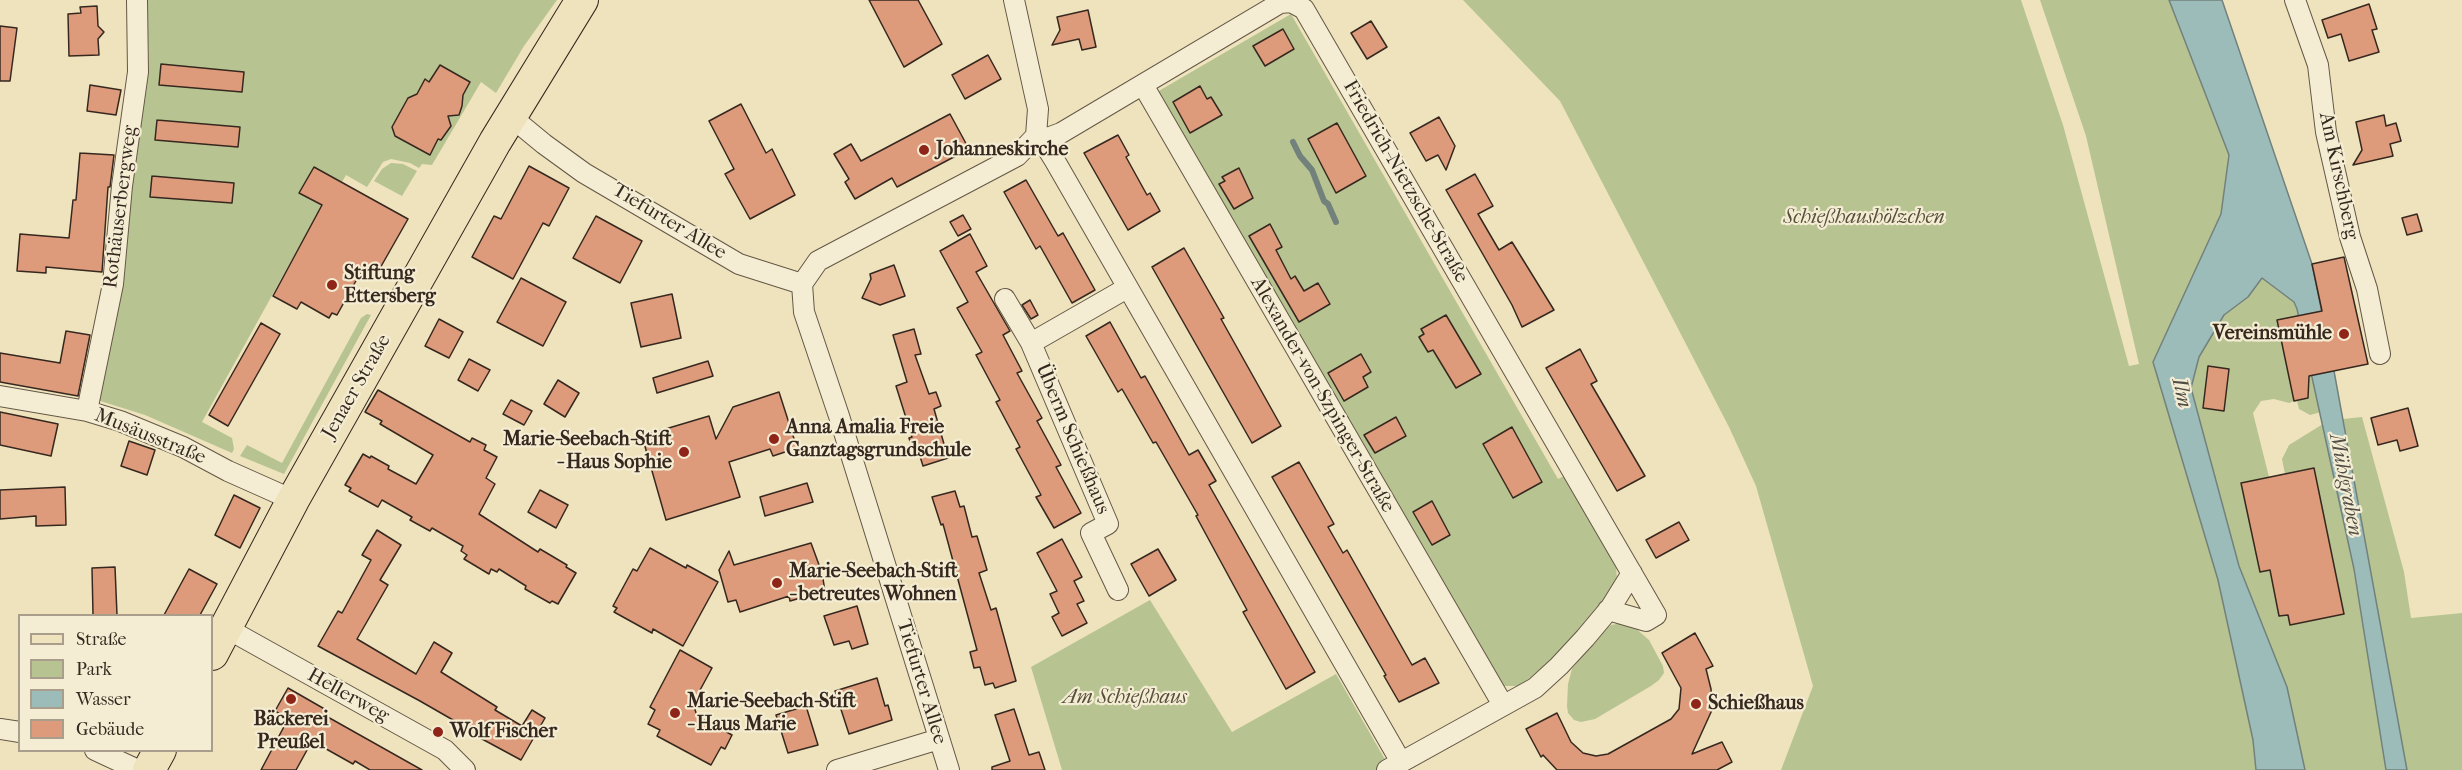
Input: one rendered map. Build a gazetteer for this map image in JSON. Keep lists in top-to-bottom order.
{
  "streets": {
    "main road": ["Jenaer Straße"],
    "street": [
      "Am Kirschberg",
      "Friedrich-Nietzsche-Straße",
      "Rothäuserbergweg",
      "Tiefurter Allee",
      "Alexander-von-Szpinger-Straße",
      "Musäusstraße",
      "Überm Schießhaus",
      "Hellerweg"
    ]
  },
  "crossings": [
    ["Friedrich-Nietzsche-Straße", "Alexander-von-Szpinger-Straße"],
    ["Rothäuserbergweg", "Musäusstraße"],
    ["Tiefurter Allee", "Jenaer Straße"],
    ["Jenaer Straße", "Musäusstraße"],
    ["Jenaer Straße", "Hellerweg"]
  ],
  "water": ["Ilm", "Mühlgraben"],
  "parks": ["Schießhaushölzchen", "Am Schießhaus"],
  "places": [
    "Johanneskirche",
    "Stiftung Ettersberg",
    "Vereinsmühle",
    "Anna Amalia Freie Ganztagsgrundschule",
    "Marie-Seebach-Stift - Haus Sophie",
    "Marie-Seebach-Stift - betreutes Wohnen",
    "Bäckerei Preußel",
    "Schießhaus",
    "Marie-Seebach-Stift - Haus Marie",
    "Wolf Fischer"
  ],
  "legend": [
    "Straße",
    "Park",
    "Wasser",
    "Gebäude"
  ]
}
